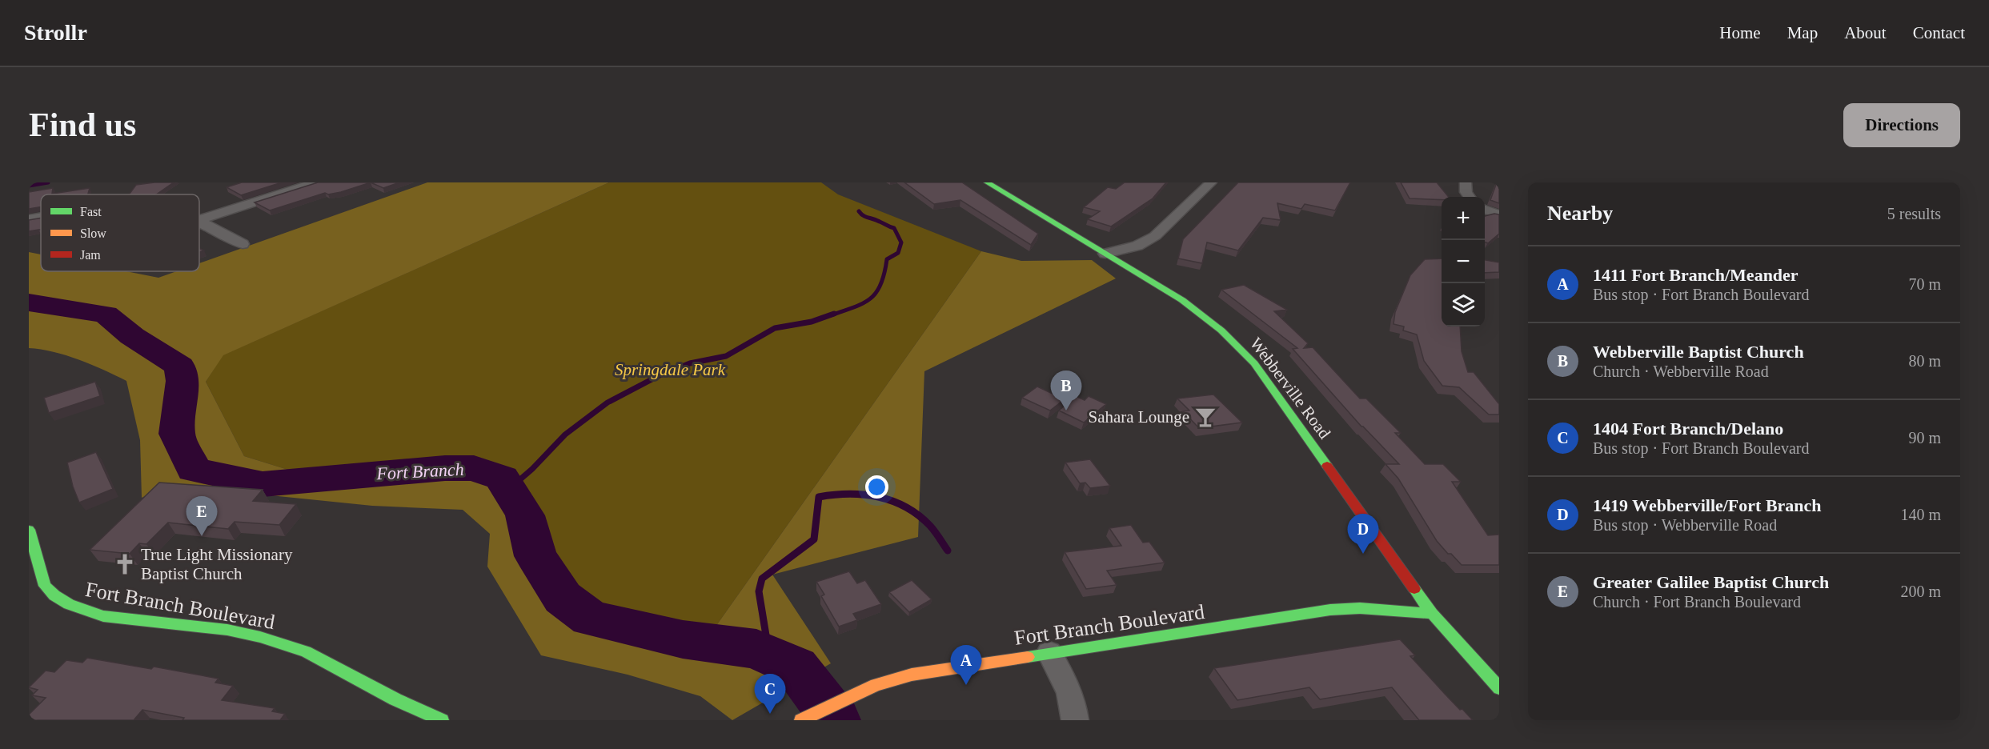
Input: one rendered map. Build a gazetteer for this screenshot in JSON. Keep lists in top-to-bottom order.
{
  "streets": {
    "street": ["Webberville Road", "Fort Branch Boulevard"]
  },
  "crossings": [
    ["Webberville Road", "Fort Branch Boulevard"]
  ],
  "water": ["Fort Branch"],
  "parks": ["Springdale Park"],
  "places": {
    "bar": ["Sahara Lounge"],
    "church": ["True Light Missionary Baptist Church"]
  },
  "legend": ["Fast", "Slow", "Jam"],
  "page": {
    "header": "Strollr",
    "nav": [
      "Home",
      "Map",
      "About",
      "Contact"
    ],
    "buttons": "Directions",
    "title": "Find us",
    "heading": ["Nearby", "5 results"],
    "map_buttons": ["+", "−"],
    "list": [
      {
        "mark": "A",
        "name": "1411 Fort Branch/Meander",
        "note": "Bus stop · Fort Branch Boulevard",
        "value": "70 m"
      },
      {
        "mark": "B",
        "name": "Webberville Baptist Church",
        "note": "Church · Webberville Road",
        "value": "80 m"
      },
      {
        "mark": "C",
        "name": "1404 Fort Branch/Delano",
        "note": "Bus stop · Fort Branch Boulevard",
        "value": "90 m"
      },
      {
        "mark": "D",
        "name": "1419 Webberville/Fort Branch",
        "note": "Bus stop · Webberville Road",
        "value": "140 m"
      },
      {
        "mark": "E",
        "name": "Greater Galilee Baptist Church",
        "note": "Church · Fort Branch Boulevard",
        "value": "200 m"
      }
    ],
    "pins": [
      "B",
      "E",
      "D",
      "A",
      "C"
    ]
  }
}
